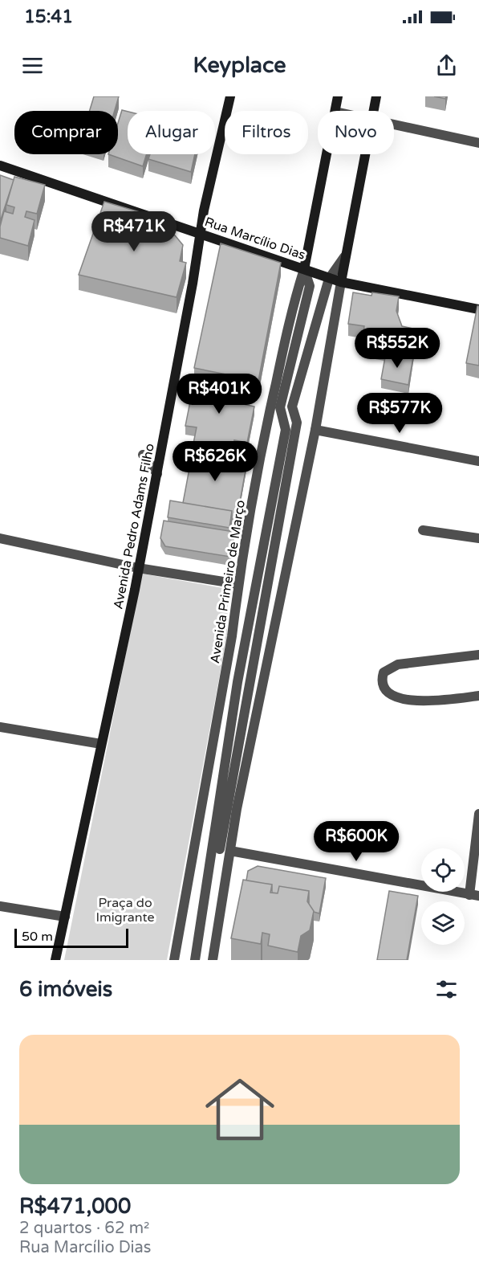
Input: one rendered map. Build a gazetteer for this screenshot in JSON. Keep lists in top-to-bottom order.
{
  "streets": {
    "main road": ["Rua Marcílio Dias", "Avenida Pedro Adams Filho", "Avenida Primeiro de Março"]
  },
  "crossings": [
    ["Rua Marcílio Dias", "Avenida Pedro Adams Filho"],
    ["Rua Marcílio Dias", "Avenida Primeiro de Março"]
  ],
  "parks": ["Praça do Imigrante"],
  "scale_bar": "50 m",
  "page": {
    "status": "15:41",
    "header": "Keyplace",
    "chip": [
      "Comprar",
      "Alugar",
      "Filtros",
      "Novo"
    ],
    "price": [
      "R$471K",
      "R$552K",
      "R$401K",
      "R$577K",
      "R$626K",
      "R$600K"
    ],
    "scale": "50 m",
    "heading": "6 imóveis",
    "list": [
      {
        "name": "R$471,000",
        "note": "2 quartos · 62 m² · Rua Marcílio Dias"
      }
    ]
  }
}
